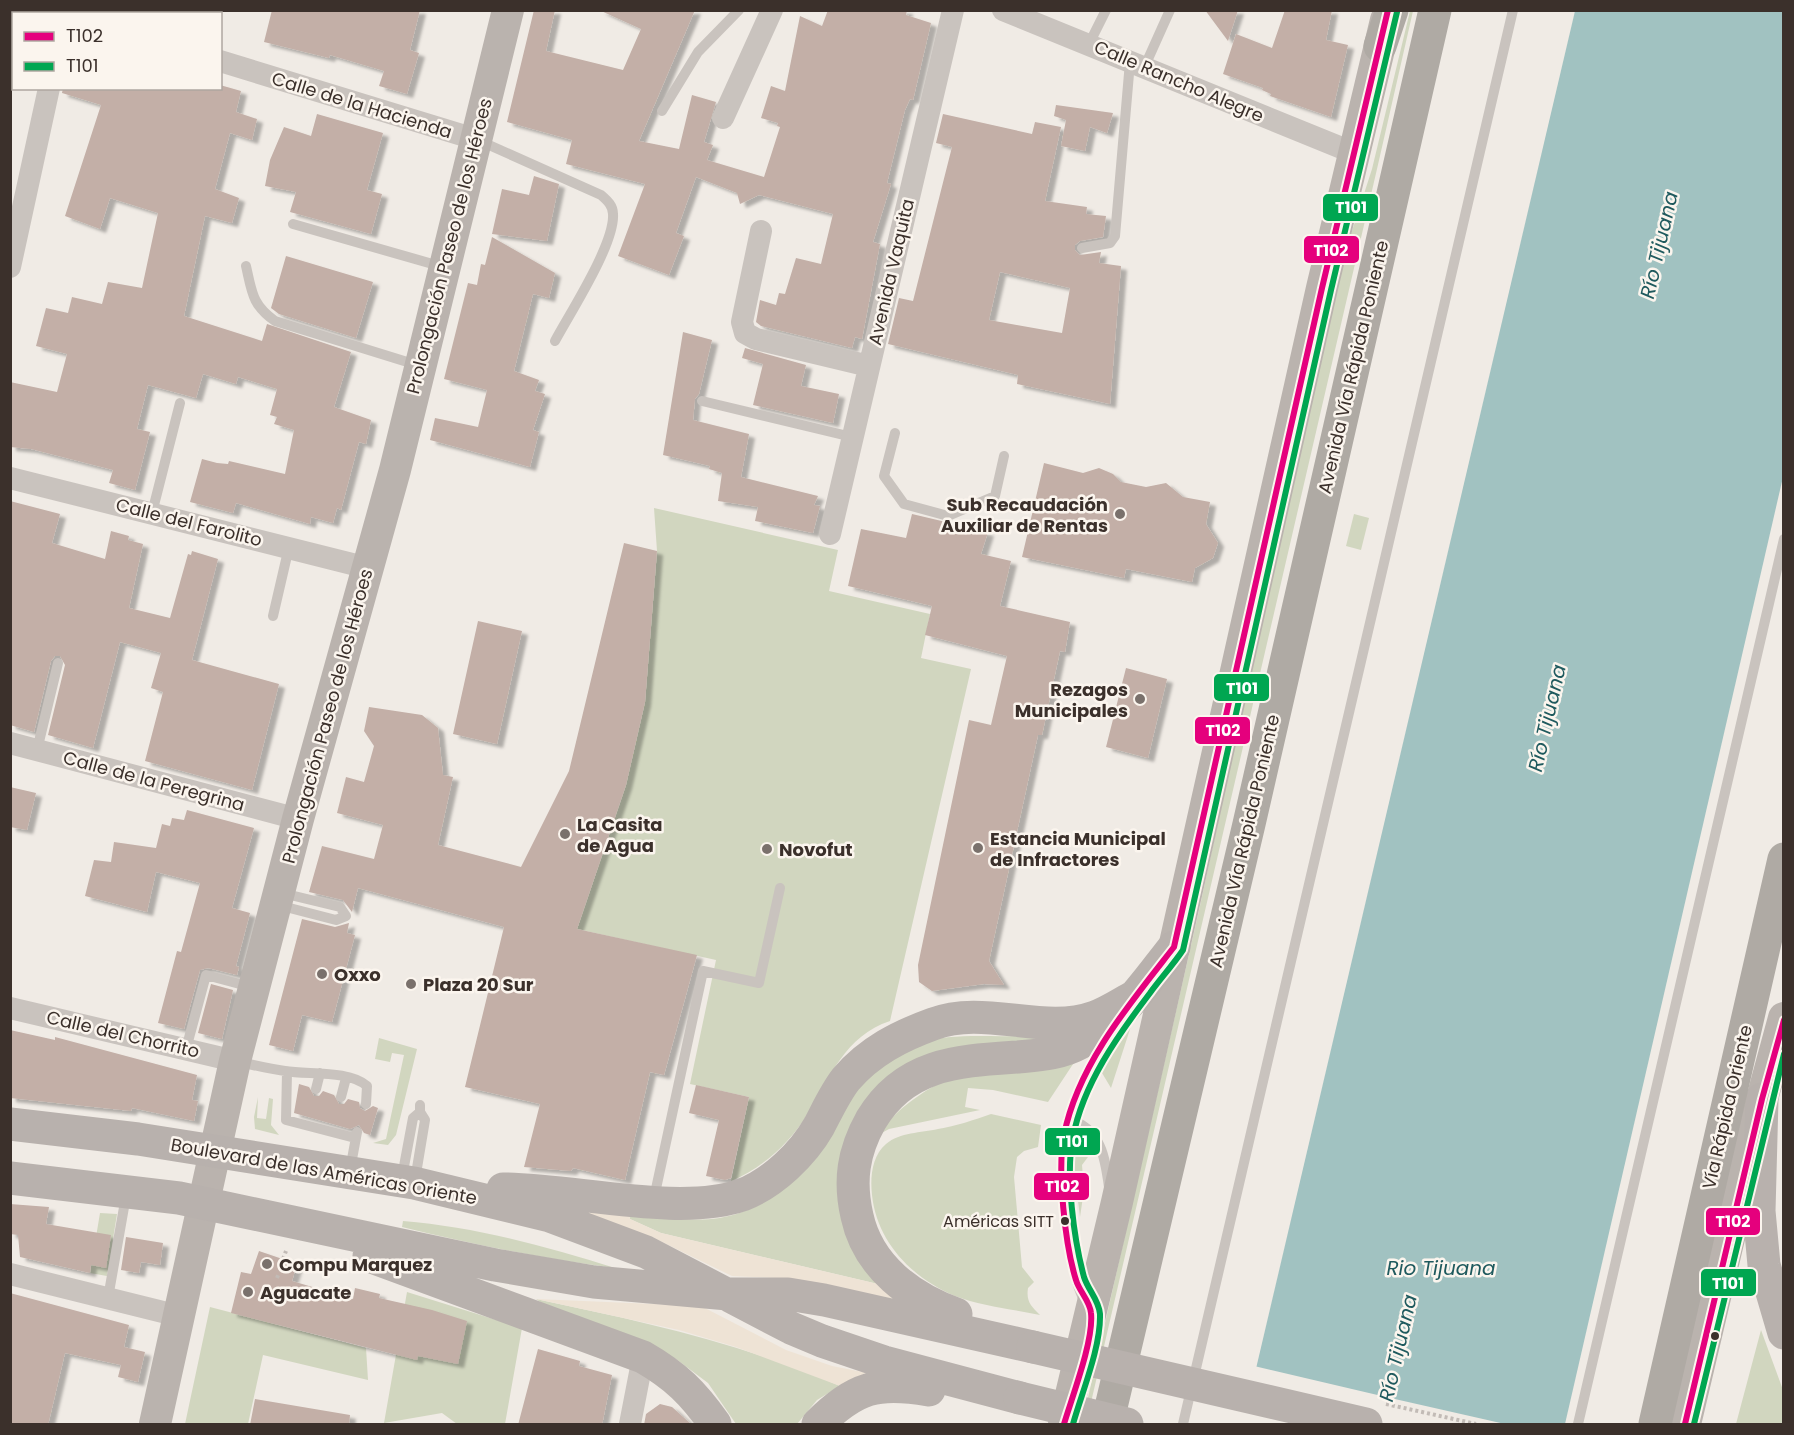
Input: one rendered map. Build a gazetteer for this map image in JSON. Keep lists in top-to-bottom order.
{
  "streets": {
    "highway": ["Avenida Vía Rápida Poniente", "Vía Rápida Oriente"],
    "main road": ["Prolongación Paseo de los Héroes", "Boulevard de las Américas Oriente"],
    "street": [
      "Calle Rancho Alegre",
      "Calle de la Hacienda",
      "Avenida Vaquita",
      "Calle del Farolito",
      "Calle de la Peregrina",
      "Calle del Chorrito"
    ]
  },
  "crossings": [
    ["Calle de la Hacienda", "Prolongación Paseo de los Héroes"],
    ["Prolongación Paseo de los Héroes", "Calle del Farolito"],
    ["Prolongación Paseo de los Héroes", "Calle de la Peregrina"],
    ["Prolongación Paseo de los Héroes", "Calle del Chorrito"],
    ["Prolongación Paseo de los Héroes", "Boulevard de las Américas Oriente"]
  ],
  "water": ["Río Tijuana", "Rio Tijuana"],
  "places": [
    "Sub Recaudación Auxiliar de Rentas",
    "Rezagos Municipales",
    "La Casita de Agua",
    "Estancia Municipal de Infractores",
    "Novofut",
    "Oxxo",
    "Plaza 20 Sur",
    "Américas SITT",
    "Compu Marquez",
    "Aguacate"
  ],
  "lines": ["transit line T102", "transit line T101"],
  "legend": ["T102", "T101"]
}
